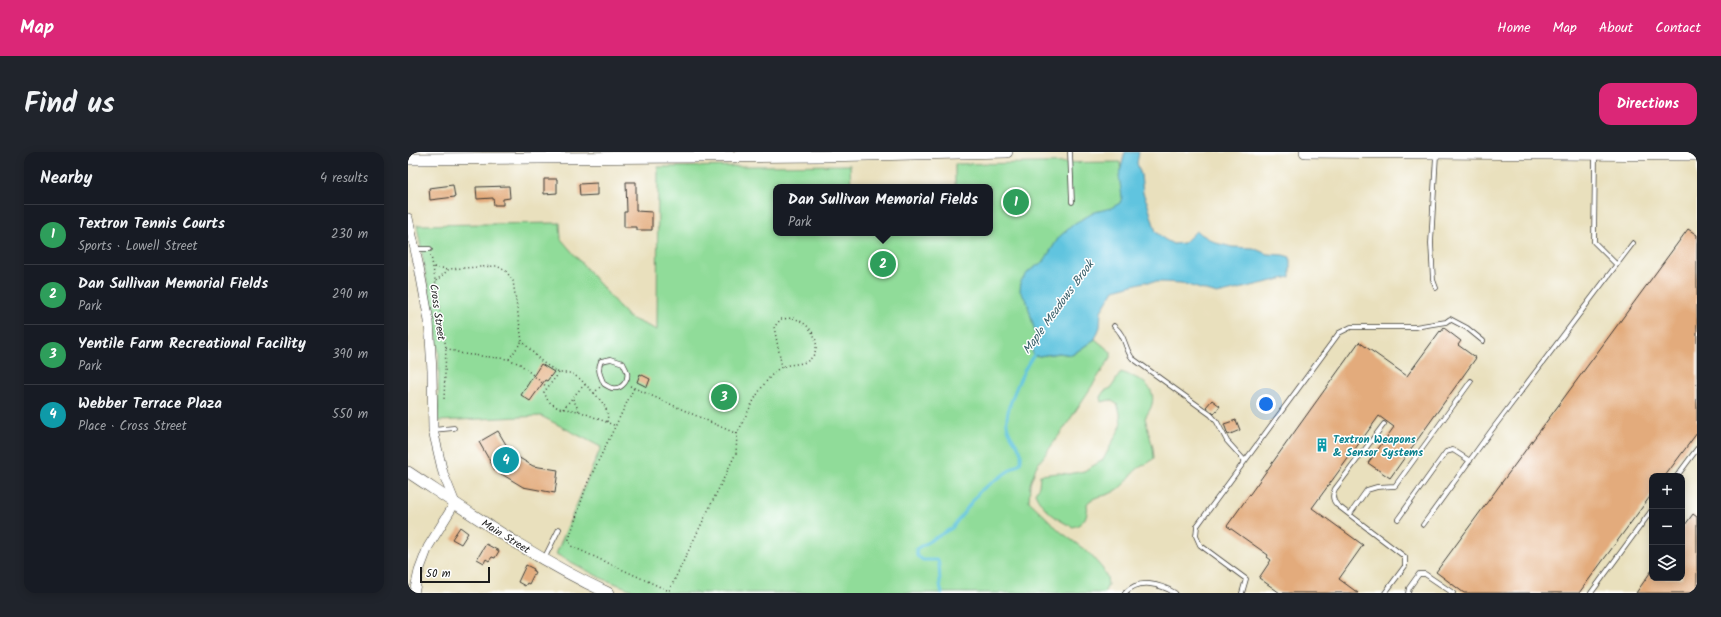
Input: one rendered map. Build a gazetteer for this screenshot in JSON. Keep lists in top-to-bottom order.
{
  "streets": {
    "main road": ["Main Street"],
    "street": ["Cross Street"]
  },
  "crossings": [
    ["Cross Street", "Main Street"]
  ],
  "water": ["Maple Meadows Brook"],
  "places": {
    "building": ["Textron Weapons & Sensor Systems"]
  },
  "scale_bar": "50 m",
  "page": {
    "header": "Map",
    "nav": [
      "Home",
      "Map",
      "About",
      "Contact"
    ],
    "title": "Find us",
    "buttons": "Directions",
    "heading": ["Nearby", "4 results"],
    "popup": ["Dan Sullivan Memorial Fields", "Park"],
    "pins": [
      "1",
      "2",
      "3",
      "4"
    ],
    "list": [
      {
        "mark": "1",
        "name": "Textron Tennis Courts",
        "note": "Sports · Lowell Street",
        "value": "230 m"
      },
      {
        "mark": "2",
        "name": "Dan Sullivan Memorial Fields",
        "note": "Park",
        "value": "290 m"
      },
      {
        "mark": "3",
        "name": "Yentile Farm Recreational Facility",
        "note": "Park",
        "value": "390 m"
      },
      {
        "mark": "4",
        "name": "Webber Terrace Plaza",
        "note": "Place · Cross Street",
        "value": "550 m"
      }
    ],
    "map_buttons": ["+", "−"],
    "scale": "50 m"
  }
}
